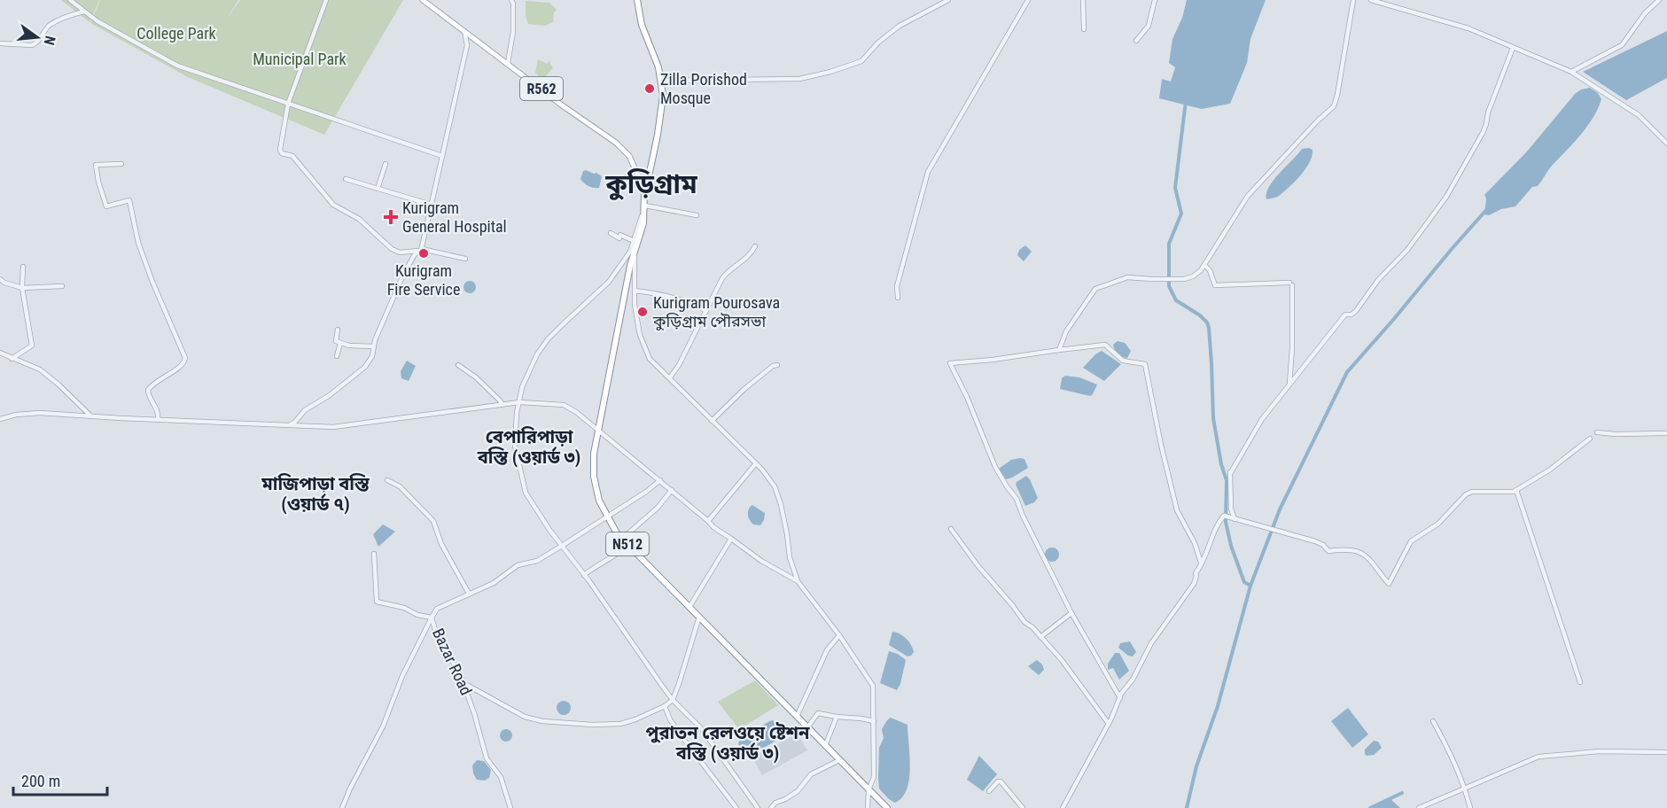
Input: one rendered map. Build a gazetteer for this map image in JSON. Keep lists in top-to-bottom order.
{
  "streets": {
    "highway": ["N512"],
    "main road": ["R562"],
    "street": ["Bazar Road"]
  },
  "crossings": [
    ["R562", "N512"],
    ["N512", "Bazar Road"]
  ],
  "districts": [
    "কুড়িগ্রাম",
    "বেপারিপাড়া বস্তি (ওয়ার্ড ৩)",
    "মাজিপাড়া বস্তি (ওয়ার্ড ৭)",
    "পুরাতন রেলওয়ে ষ্টেশন বস্তি (ওয়ার্ড ৩)"
  ],
  "parks": ["College Park", "Municipal Park"],
  "places": {
    "other": ["Zilla Porishod Mosque", "Kurigram Fire Service", "Kurigram Pourosava কুড়িগ্রাম পৌরসভা"],
    "health": ["Kurigram General Hospital"]
  },
  "scale_bar": "200 m",
  "north": "right"
}
